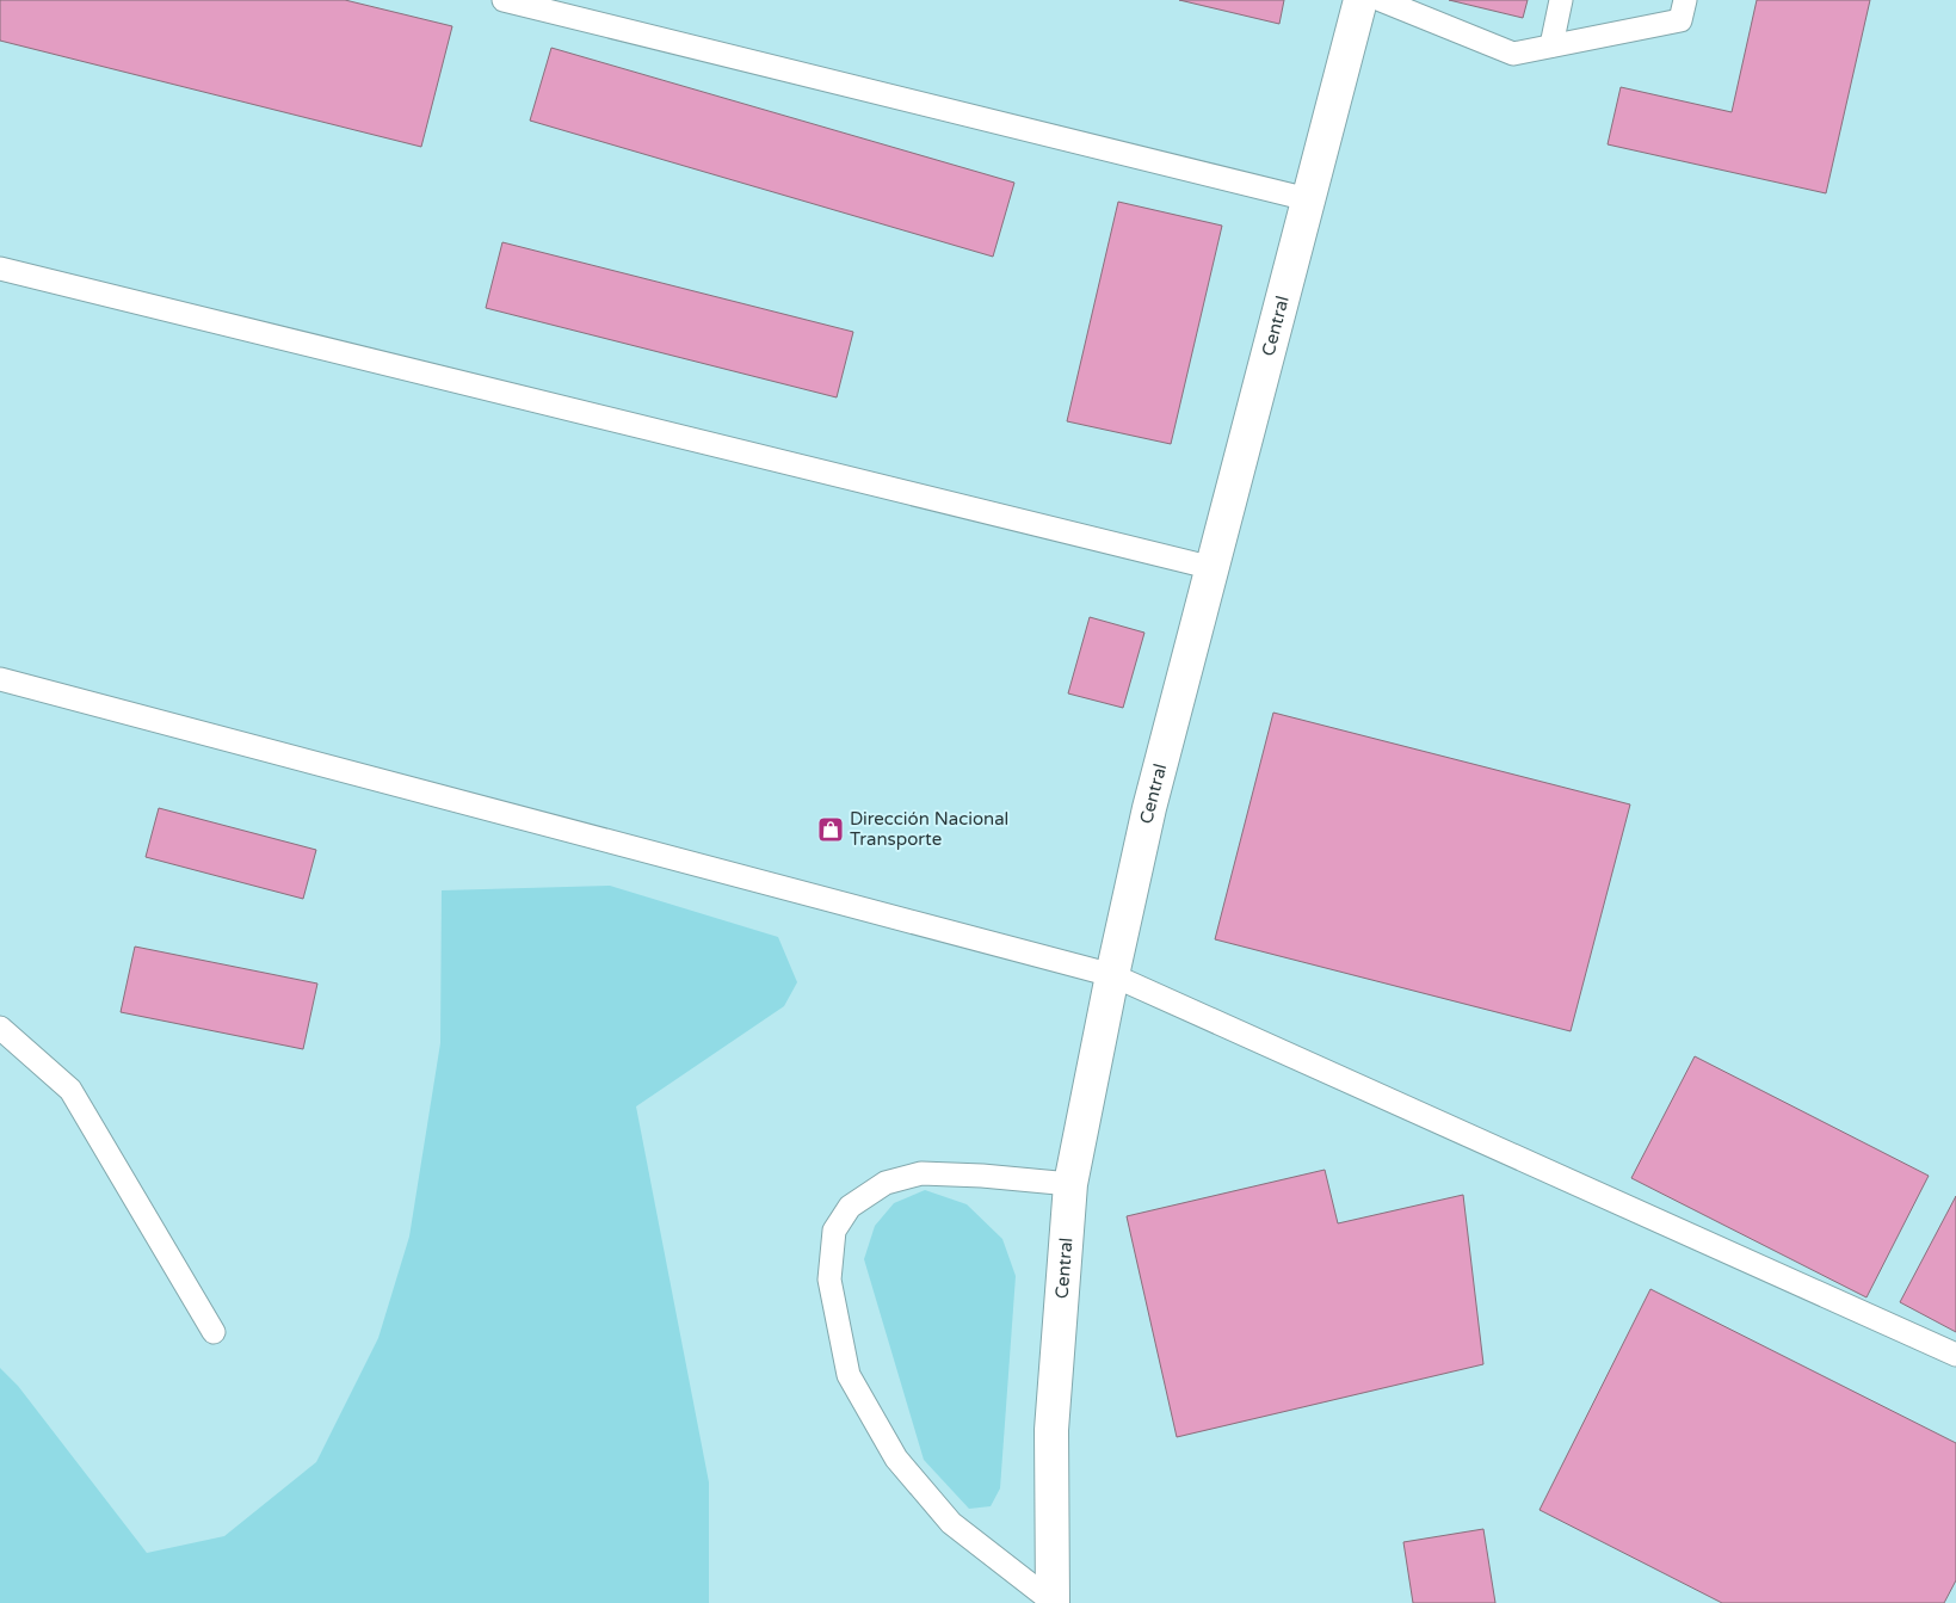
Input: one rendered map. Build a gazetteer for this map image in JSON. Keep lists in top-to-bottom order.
{
  "streets": {
    "street": ["Central"]
  },
  "places": {
    "shop": ["Dirección Nacional Transporte"]
  }
}
